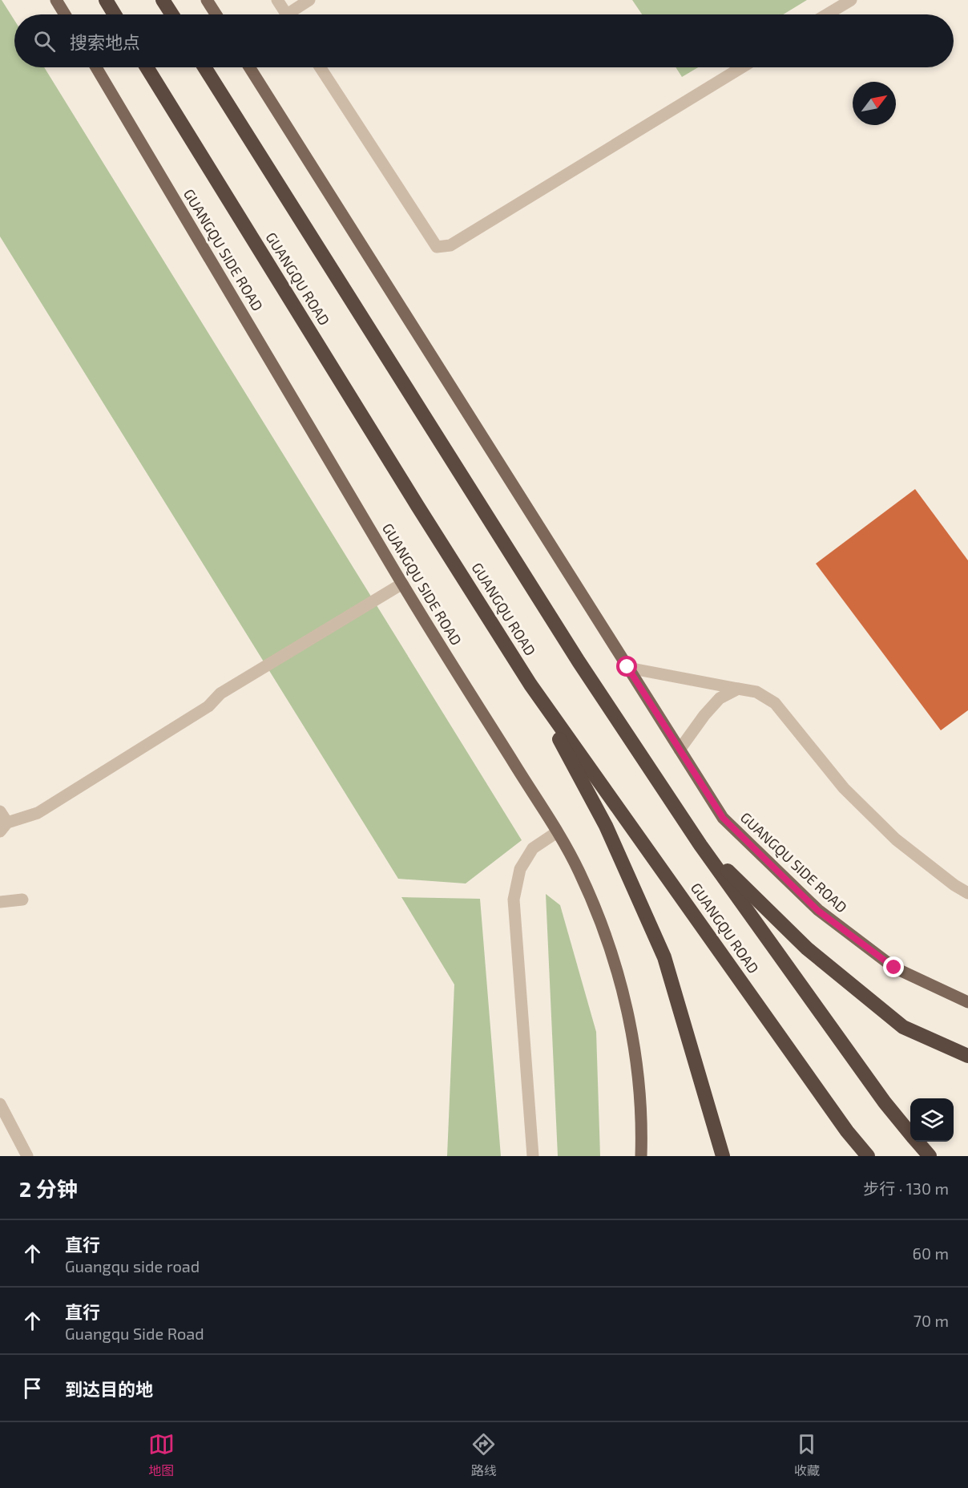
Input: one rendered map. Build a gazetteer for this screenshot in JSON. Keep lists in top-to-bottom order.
{
  "streets": {
    "highway": ["GUANGQU ROAD"],
    "main road": ["GUANGQU SIDE ROAD"]
  },
  "north": "top right",
  "page": {
    "search": "搜索地点",
    "heading": ["2 分钟", "步行 · 130 m"],
    "list": [
      ["直行", "Guangqu side road", "60 m"],
      ["直行", "Guangqu Side Road", "70 m"],
      "到达目的地"
    ],
    "nav": ["地图", "路线", "收藏"]
  }
}
